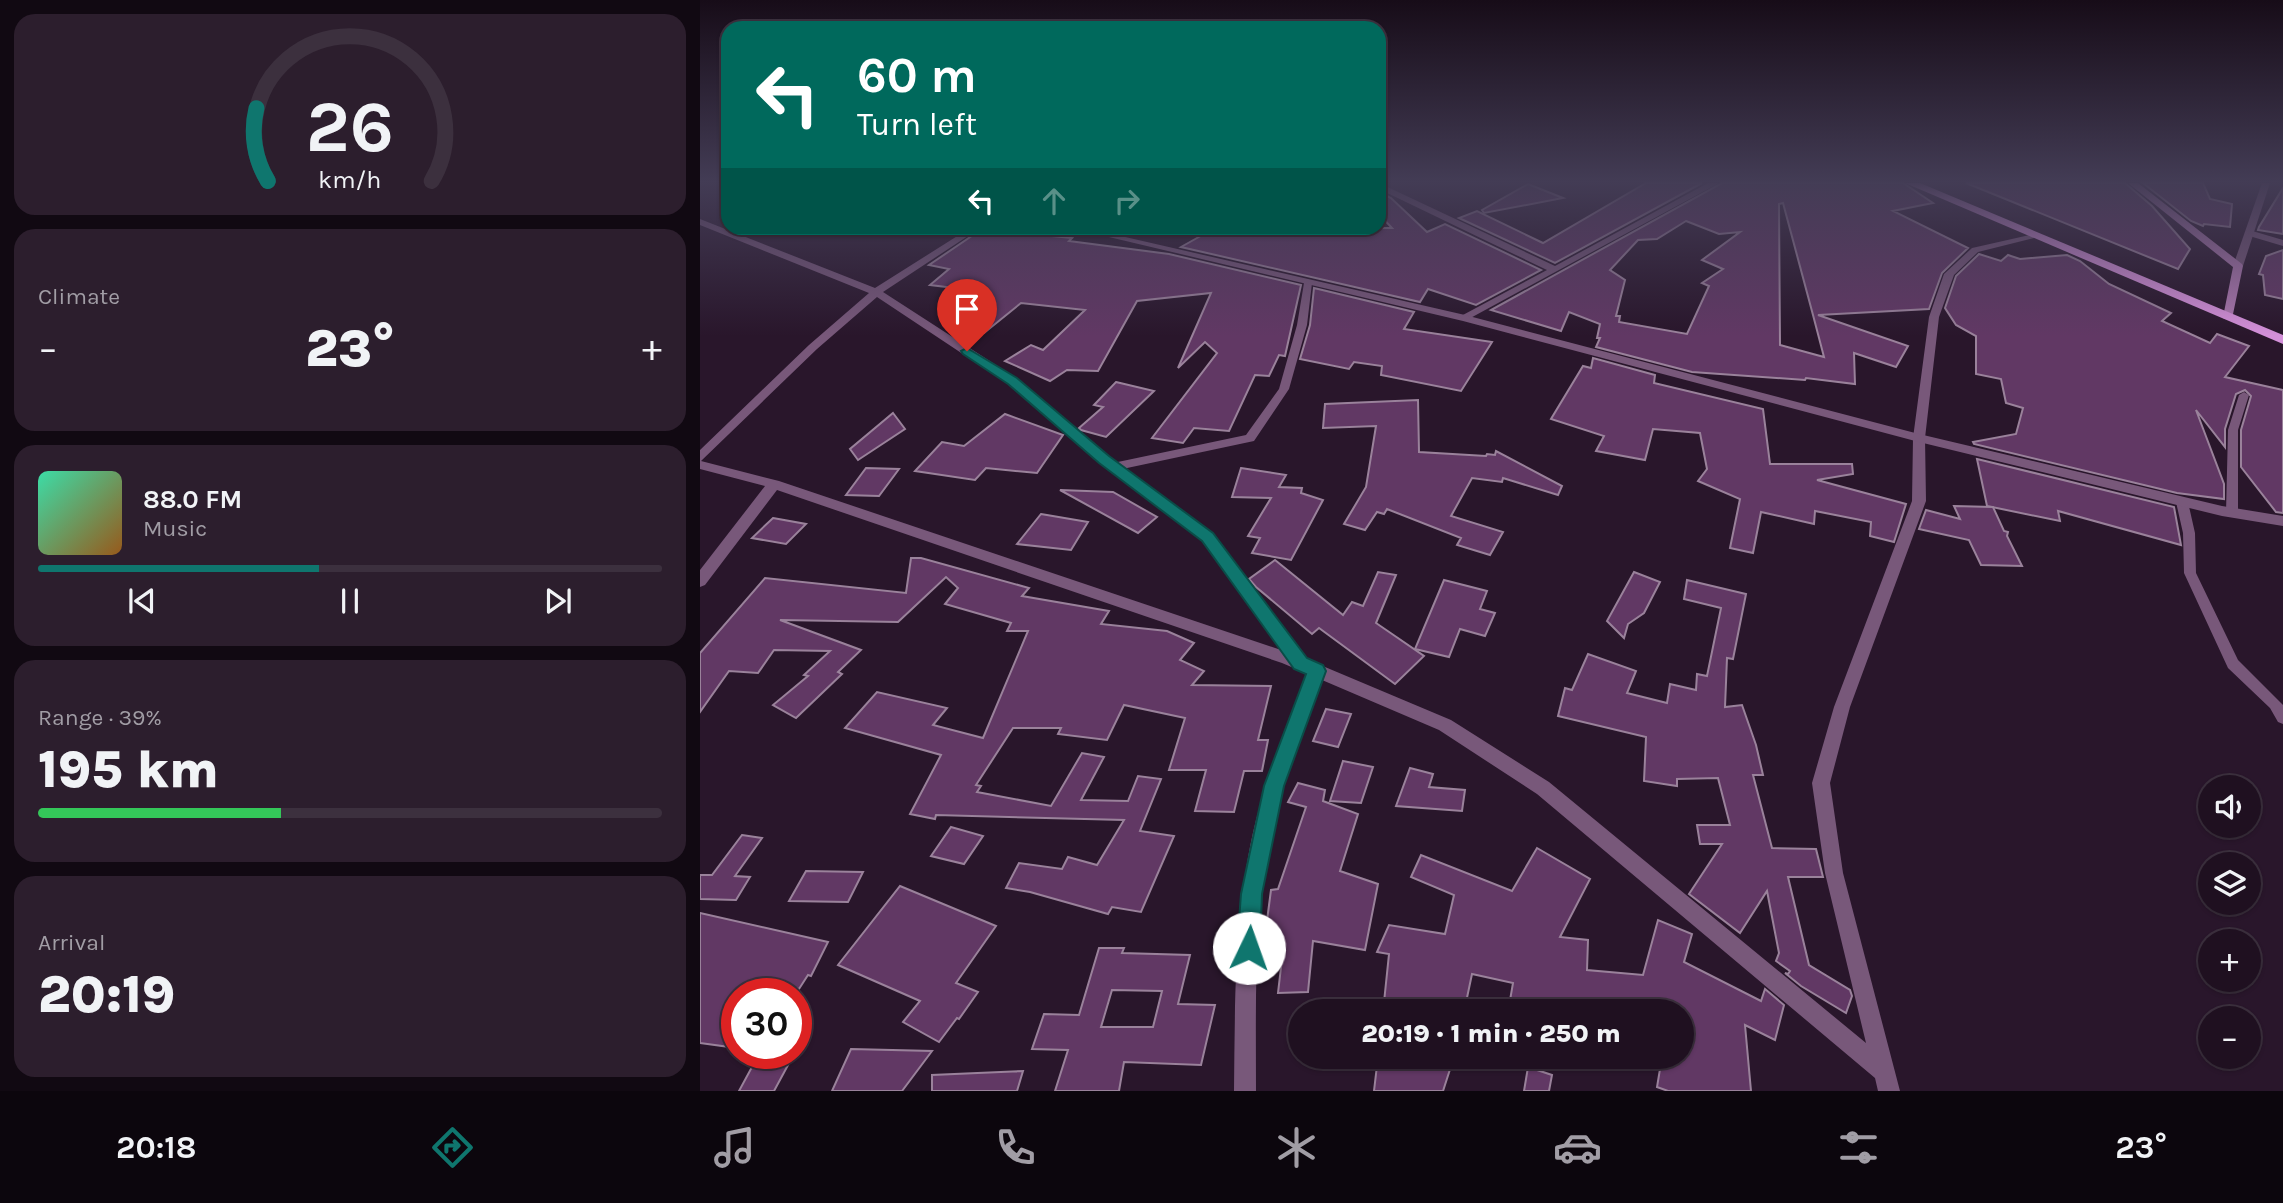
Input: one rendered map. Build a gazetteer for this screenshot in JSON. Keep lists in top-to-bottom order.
{
  "page": {
    "turn": ["60 m", "Turn left"],
    "tile": [
      "Climate",
      ["Range · 39%", "195 km"],
      ["Arrival", "20:19"]
    ],
    "heat": ["−", "23°", "+"],
    "song": ["88.0 FM", "Music"],
    "map_buttons": ["+", "−"],
    "limit": "30",
    "trip": "20:19 · 1 min · 250 m",
    "tabs": ["20:18", "23°"],
    "gauge": ["26", "km/h"]
  }
}
